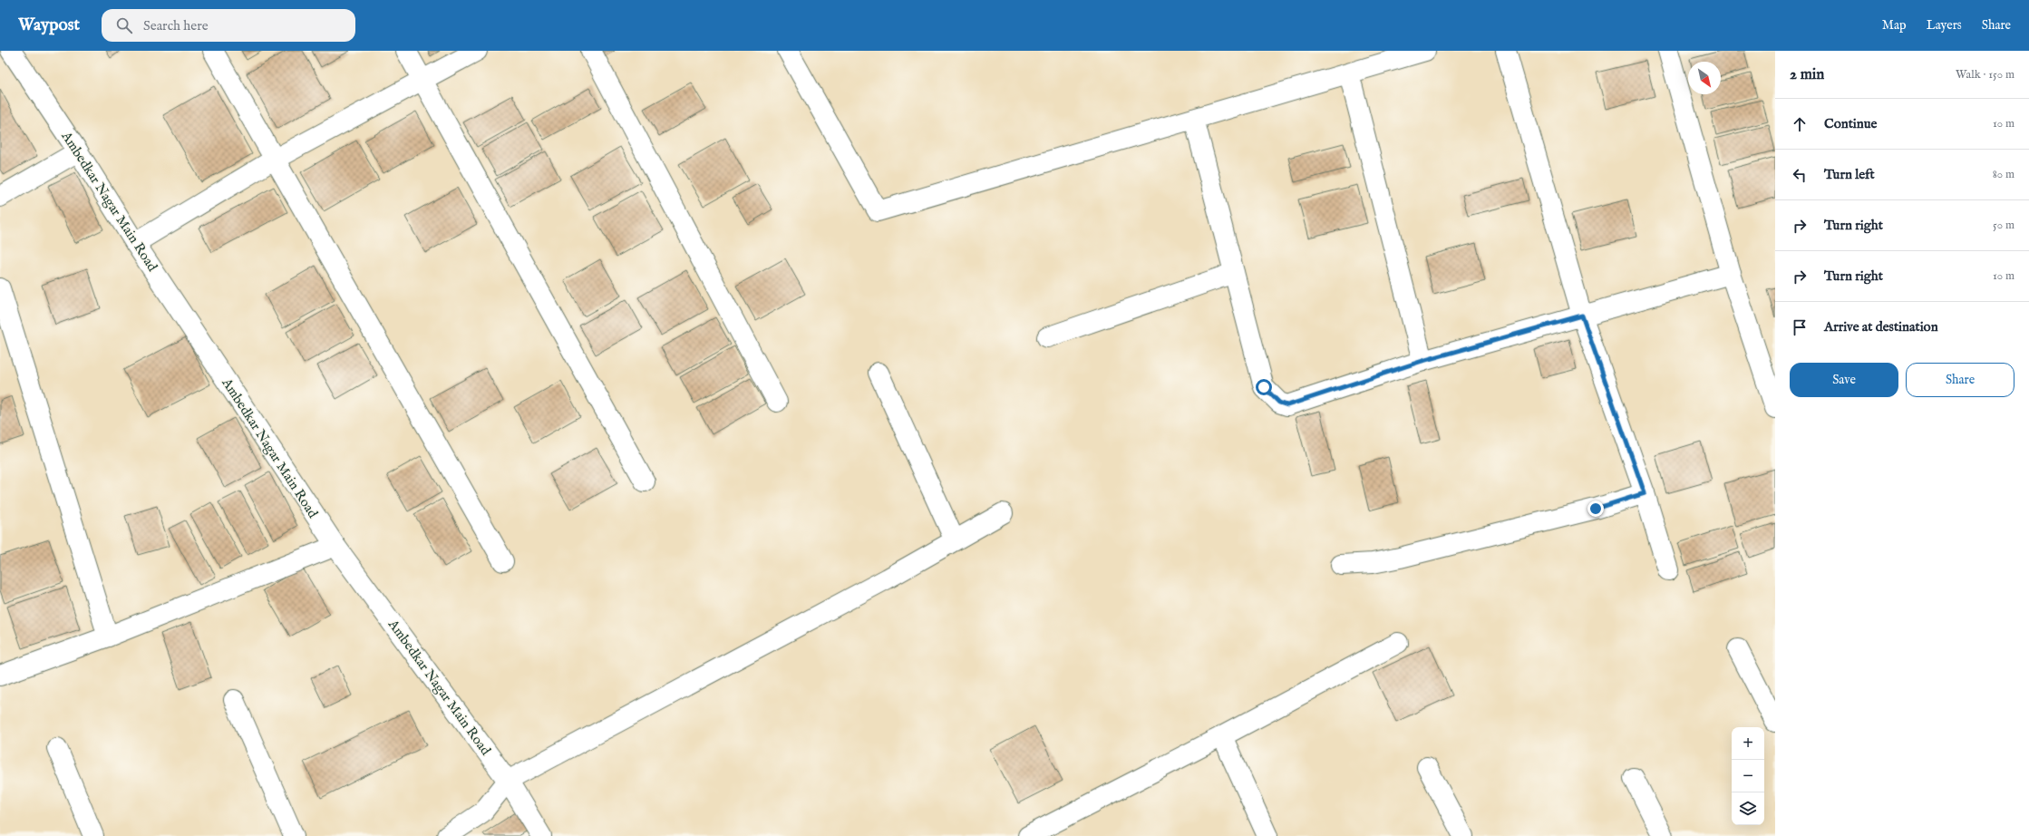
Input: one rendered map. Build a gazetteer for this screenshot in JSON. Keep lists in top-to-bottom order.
{
  "streets": {
    "street": ["Ambedkar Nagar Main Road"]
  },
  "north": "bottom right",
  "page": {
    "header": "Waypost",
    "search": "Search here",
    "nav": ["Map", "Layers", "Share"],
    "heading": ["2 min", "Walk · 150 m"],
    "list": [
      ["Continue", "10 m"],
      ["Turn left", "80 m"],
      ["Turn right", "50 m"],
      ["Turn right", "10 m"],
      "Arrive at destination"
    ],
    "buttons": ["Save", "Share"],
    "map_buttons": ["+", "−"]
  }
}
